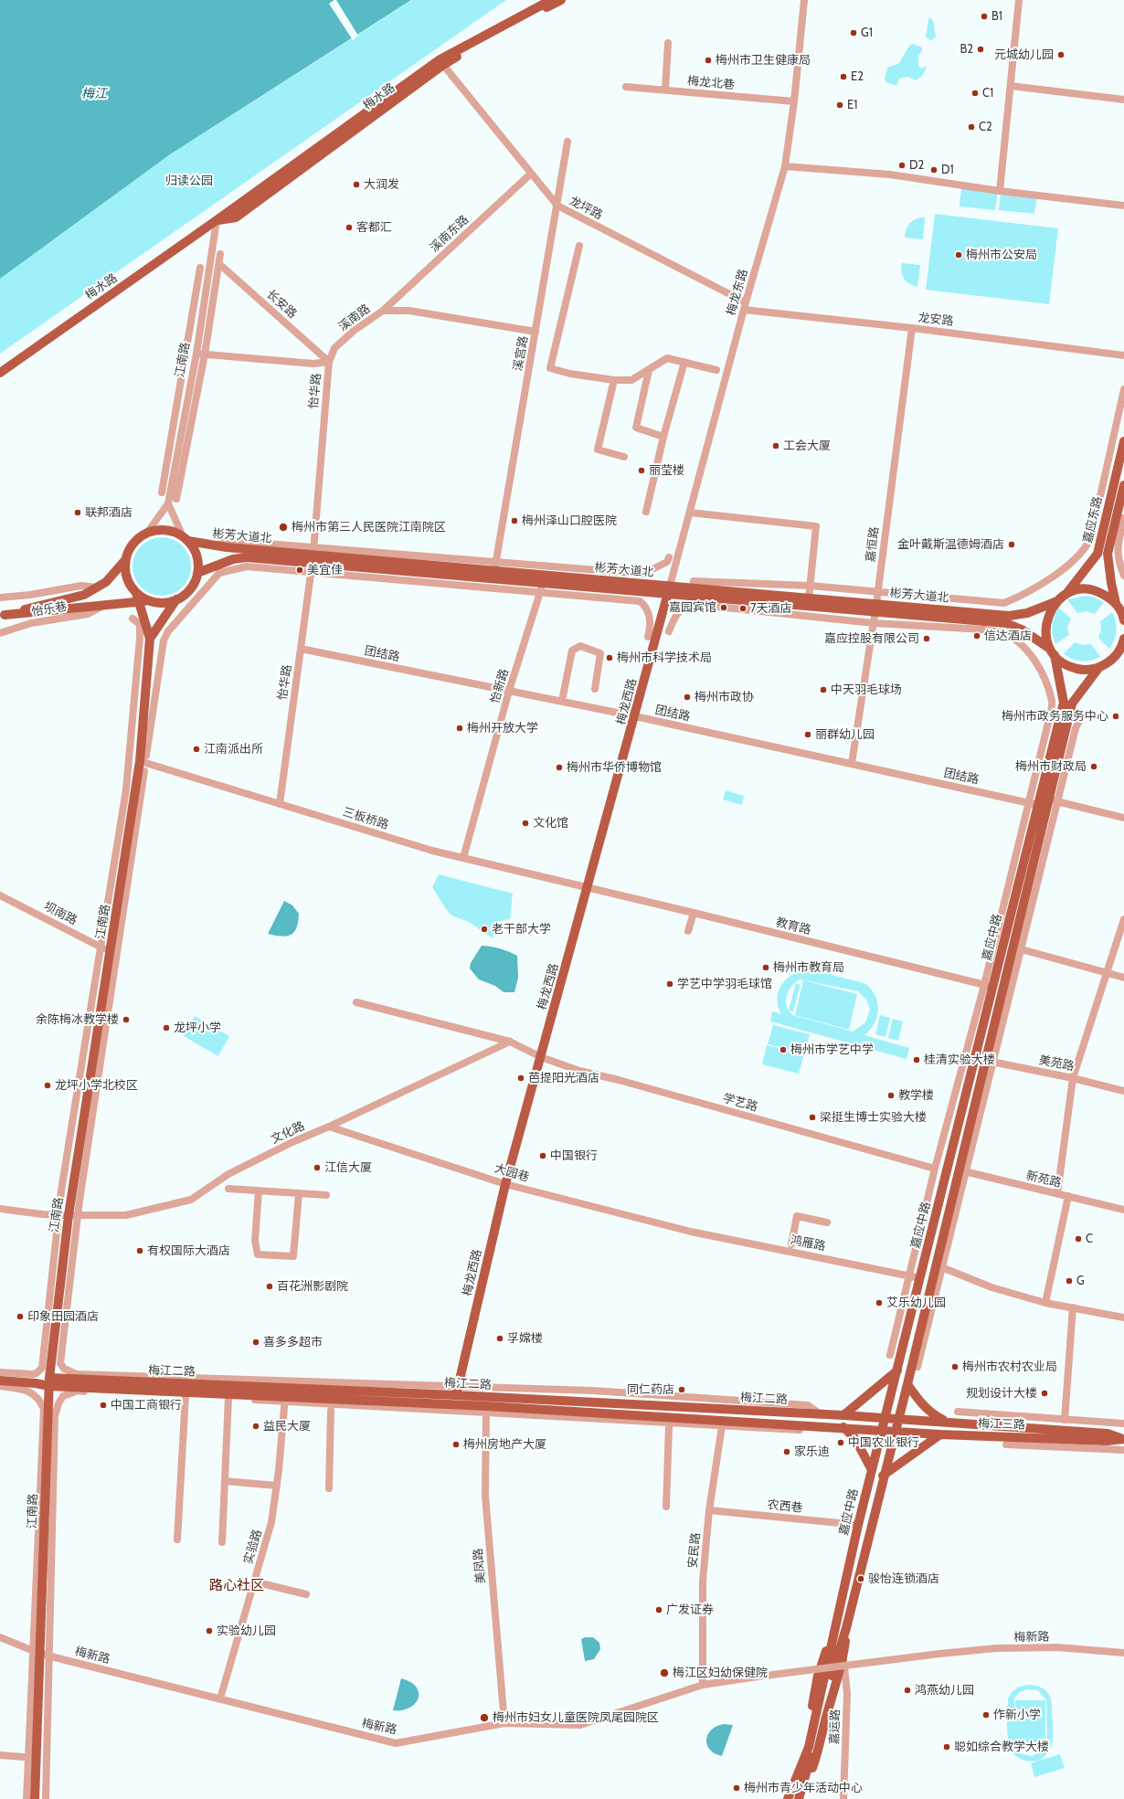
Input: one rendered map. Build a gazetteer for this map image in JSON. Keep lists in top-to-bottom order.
{
  "streets": {
    "main road": [
      "梅水路",
      "江南路",
      "嘉应东路",
      "彬芳大道北",
      "梅龙西路",
      "嘉应中路",
      "梅江二路",
      "梅江三路"
    ],
    "street": [
      "梅龙北巷",
      "龙坪路",
      "溪南东路",
      "梅龙东路",
      "长安路",
      "溪南路",
      "龙安路",
      "溪宫路",
      "怡华路",
      "嘉恒路",
      "怡乐巷",
      "团结路",
      "怡新路",
      "三板桥路",
      "坝南路",
      "教育路",
      "美苑路",
      "学艺路",
      "文化路",
      "大园巷",
      "新苑路",
      "鸿雁路",
      "农西巷",
      "实验路",
      "安民路",
      "美凤路",
      "梅新路",
      "嘉运路"
    ]
  },
  "crossings": [
    ["梅龙北巷", "梅龙东路"],
    ["梅水路", "龙坪路"],
    ["梅水路", "江南路"],
    ["龙坪路", "溪南东路"],
    ["龙坪路", "梅龙东路"],
    ["龙坪路", "龙安路"],
    ["龙坪路", "溪宫路"],
    ["溪南东路", "溪南路"],
    ["梅龙东路", "龙安路"],
    ["梅龙东路", "彬芳大道北"],
    ["梅龙东路", "梅龙西路"],
    ["长安路", "溪南路"],
    ["长安路", "怡华路"],
    ["溪南路", "溪宫路"],
    ["溪南路", "怡华路"],
    ["龙安路", "嘉恒路"],
    ["溪宫路", "彬芳大道北"],
    ["江南路", "彬芳大道北"],
    ["江南路", "三板桥路"],
    ["江南路", "坝南路"],
    ["江南路", "文化路"],
    ["江南路", "梅江二路"],
    ["江南路", "梅新路"],
    ["怡华路", "彬芳大道北"],
    ["怡华路", "团结路"],
    ["怡华路", "三板桥路"],
    ["彬芳大道北", "嘉恒路"],
    ["彬芳大道北", "怡新路"],
    ["彬芳大道北", "梅龙西路"],
    ["彬芳大道北", "嘉应中路"],
    ["嘉恒路", "团结路"],
    ["团结路", "怡新路"],
    ["团结路", "梅龙西路"],
    ["团结路", "嘉应中路"],
    ["怡新路", "三板桥路"],
    ["梅龙西路", "三板桥路"],
    ["梅龙西路", "教育路"],
    ["梅龙西路", "学艺路"],
    ["梅龙西路", "大园巷"],
    ["梅龙西路", "梅江二路"],
    ["三板桥路", "教育路"],
    ["教育路", "嘉应中路"],
    ["嘉应中路", "美苑路"],
    ["嘉应中路", "新苑路"],
    ["嘉应中路", "鸿雁路"],
    ["嘉应中路", "梅江二路"],
    ["嘉应中路", "梅江三路"],
    ["嘉应中路", "农西巷"],
    ["学艺路", "文化路"],
    ["文化路", "大园巷"],
    ["大园巷", "鸿雁路"],
    ["梅江二路", "梅江三路"],
    ["梅江二路", "实验路"],
    ["梅江二路", "安民路"],
    ["梅江二路", "美凤路"],
    ["农西巷", "安民路"],
    ["实验路", "梅新路"],
    ["安民路", "梅新路"],
    ["美凤路", "梅新路"]
  ],
  "districts": ["路心社区"],
  "water": ["梅江"],
  "parks": ["归读公园"],
  "places": [
    "B1",
    "G1",
    "B2",
    "元城幼儿园",
    "梅州市卫生健康局",
    "E2",
    "C1",
    "E1",
    "C2",
    "D2",
    "D1",
    "大润发",
    "客都汇",
    "梅州市公安局",
    "工会大厦",
    "丽莹楼",
    "联邦酒店",
    "梅州泽山口腔医院",
    "梅州市第三人民医院江南院区",
    "金叶戴斯温德姆酒店",
    "美宜佳",
    "嘉园宾馆",
    "7天酒店",
    "信达酒店",
    "嘉应控股有限公司",
    "梅州市科学技术局",
    "中天羽毛球场",
    "梅州市政协",
    "梅州市政务服务中心",
    "梅州开放大学",
    "丽群幼儿园",
    "江南派出所",
    "梅州市财政局",
    "梅州市华侨博物馆",
    "文化馆",
    "老干部大学",
    "梅州市教育局",
    "学艺中学羽毛球馆",
    "余陈梅冰教学楼",
    "龙坪小学",
    "梅州市学艺中学",
    "桂清实验大楼",
    "芭提阳光酒店",
    "龙坪小学北校区",
    "教学楼",
    "梁挺生博士实验大楼",
    "中国银行",
    "江信大厦",
    "C",
    "有权国际大酒店",
    "G",
    "百花洲影剧院",
    "艾乐幼儿园",
    "印象田园酒店",
    "孚嫦楼",
    "喜多多超市",
    "梅州市农村农业局",
    "同仁药店",
    "规划设计大楼",
    "中国工商银行",
    "益民大厦",
    "中国农业银行",
    "梅州房地产大厦",
    "家乐迪",
    "骏怡连锁酒店",
    "广发证券",
    "实验幼儿园",
    "梅江区妇幼保健院",
    "鸿燕幼儿园",
    "作新小学",
    "梅州市妇女儿童医院凤尾园院区",
    "聪如综合教学大楼",
    "梅州市青少年活动中心"
  ]
}
